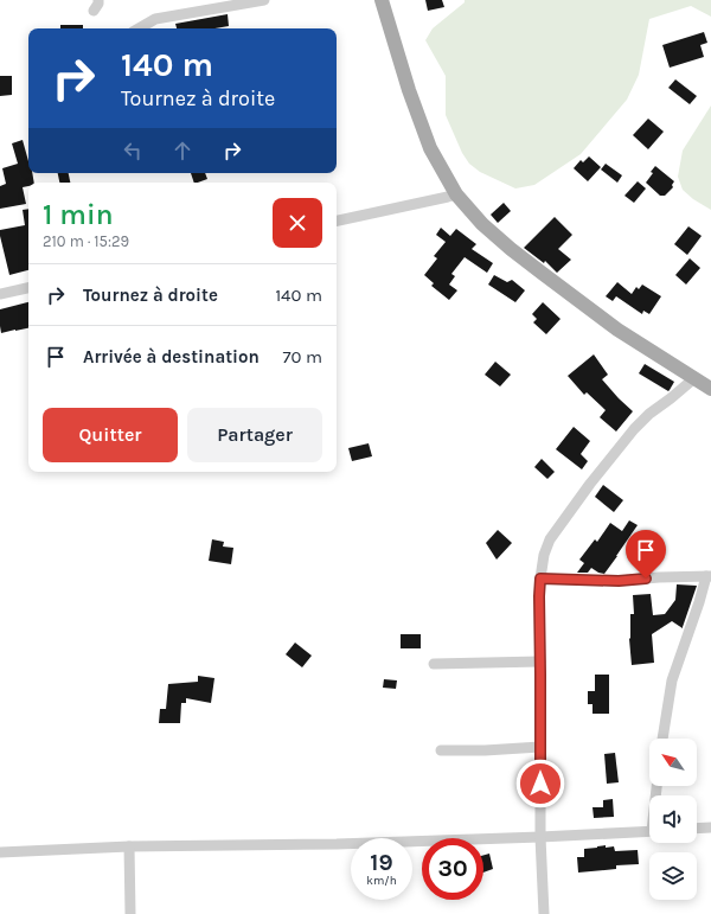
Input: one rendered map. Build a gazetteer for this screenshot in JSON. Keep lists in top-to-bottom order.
{
  "north": "top left",
  "page": {
    "turn": ["140 m", "Tournez à droite"],
    "heading": ["1 min", "210 m · 15:29"],
    "list": [
      {
        "name": "Tournez à droite",
        "value": "140 m"
      },
      {
        "name": "Arrivée à destination",
        "value": "70 m"
      }
    ],
    "buttons": ["Quitter", "Partager"],
    "speed": "19 km/h",
    "limit": "30"
  }
}
